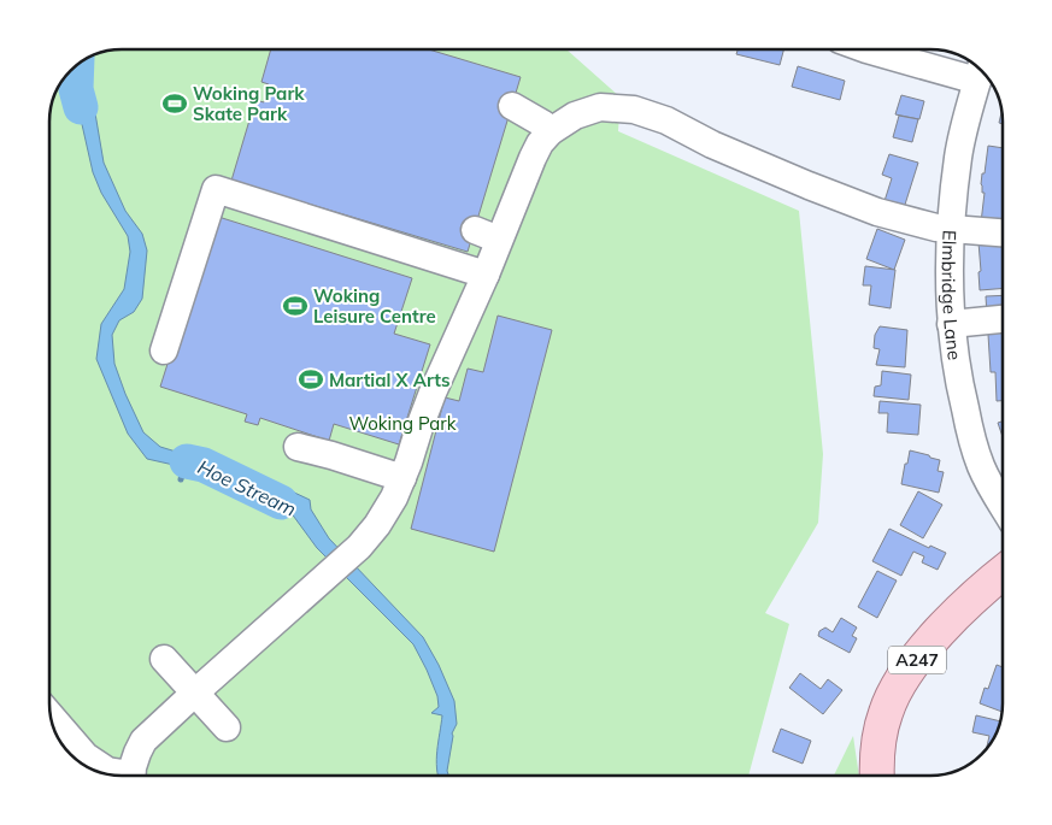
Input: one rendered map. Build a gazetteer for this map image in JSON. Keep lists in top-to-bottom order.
{
  "streets": {
    "main road": ["A247"],
    "street": ["Elmbridge Lane"]
  },
  "water": ["Hoe Stream"],
  "parks": ["Woking Park"],
  "places": {
    "sports": ["Woking Park Skate Park", "Woking Leisure Centre", "Martial X Arts"]
  }
}
